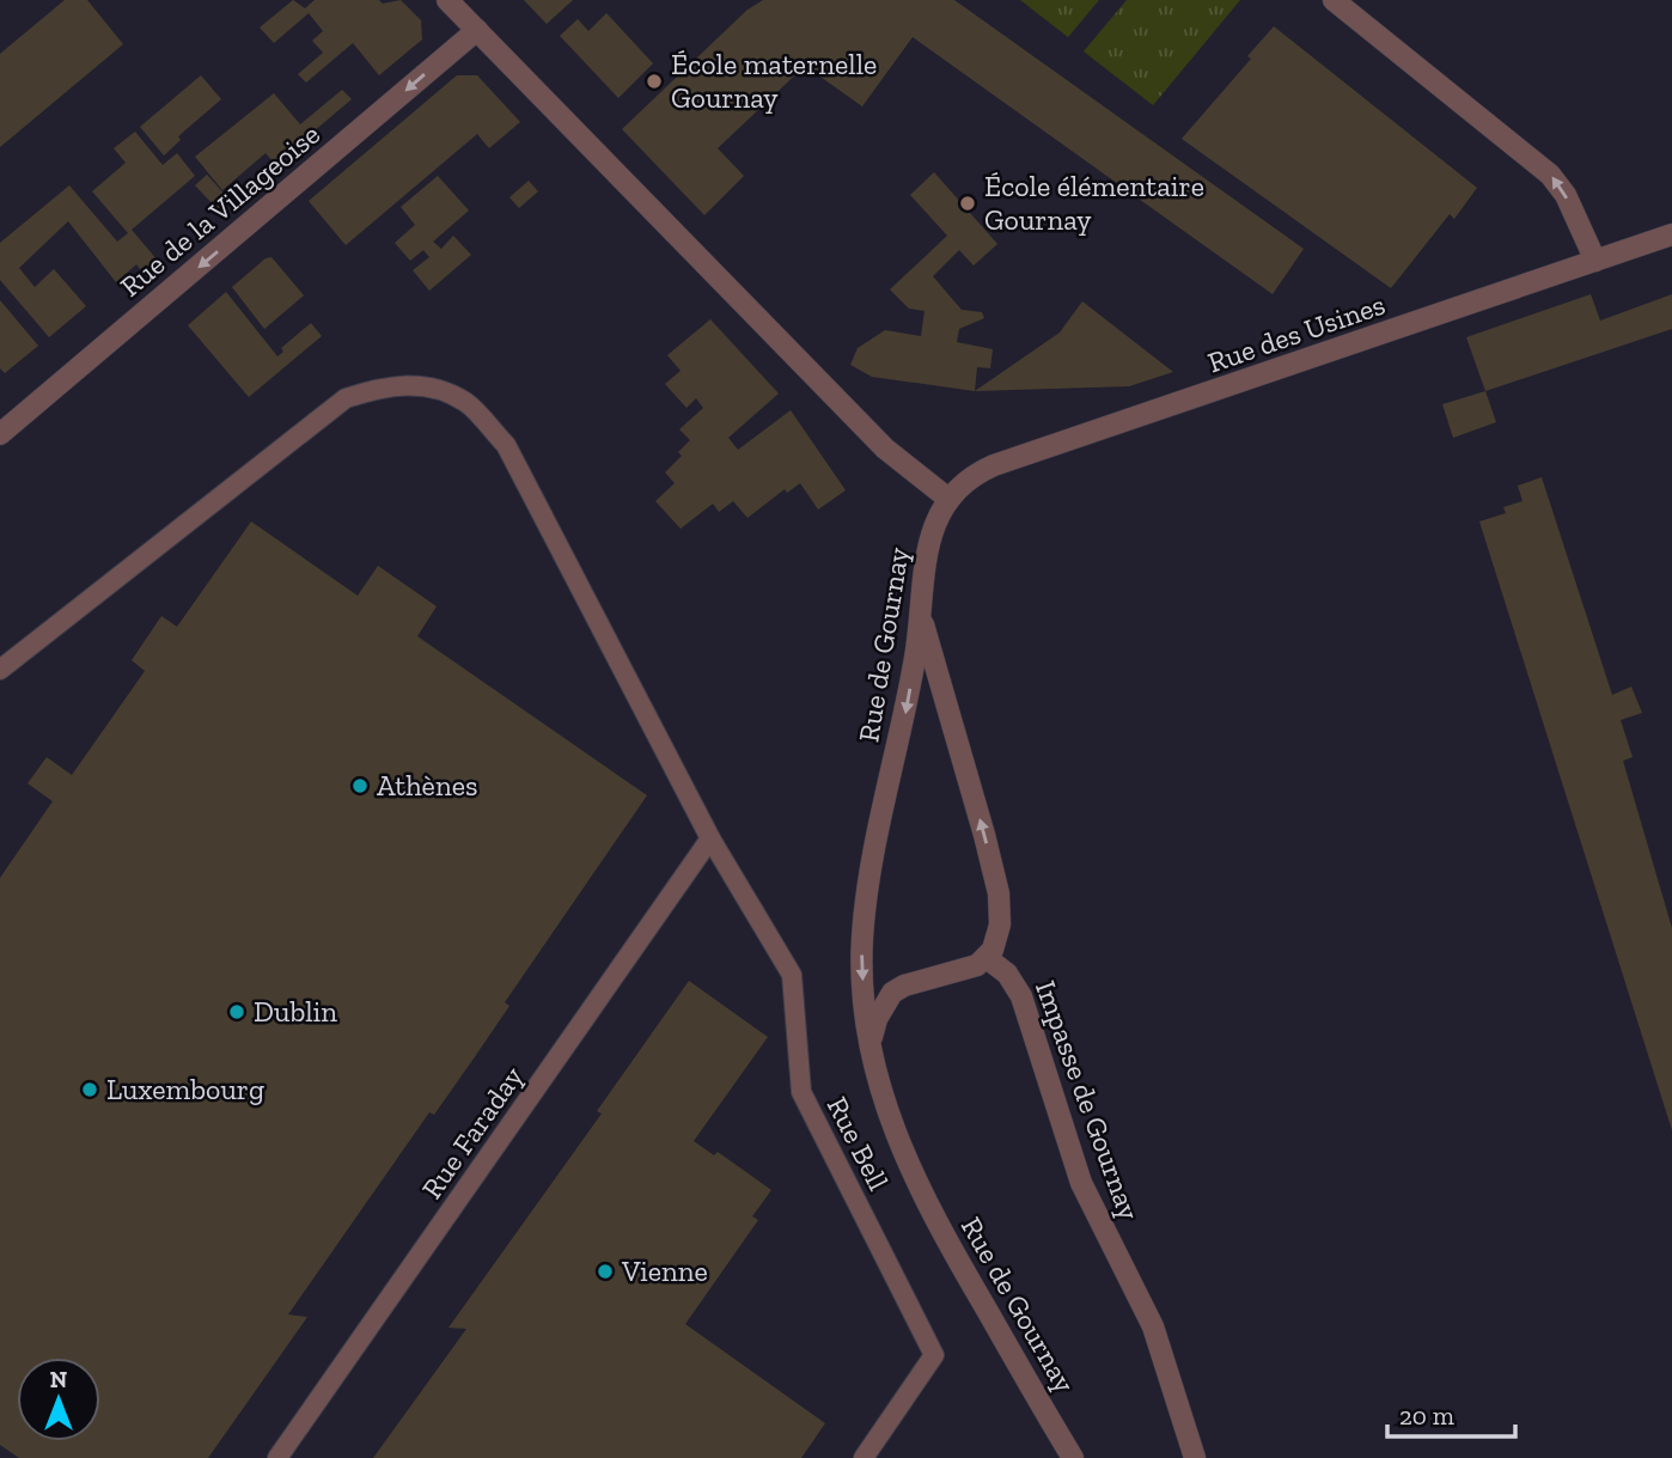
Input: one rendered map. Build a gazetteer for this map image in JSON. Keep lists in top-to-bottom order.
{
  "streets": {
    "street": [
      "Rue de la Villageoise",
      "Rue des Usines",
      "Rue de Gournay",
      "Impasse de Gournay"
    ],
    "lane": ["Rue Faraday", "Rue Bell"]
  },
  "crossings": [
    ["Rue des Usines", "Rue de Gournay"],
    ["Rue Faraday", "Rue Bell"]
  ],
  "one_way": ["Rue de la Villageoise"],
  "places": [
    "École maternelle Gournay",
    "École élémentaire Gournay",
    "Athènes",
    "Dublin",
    "Luxembourg",
    "Vienne"
  ],
  "scale_bar": "20 m",
  "north": "top"
}
